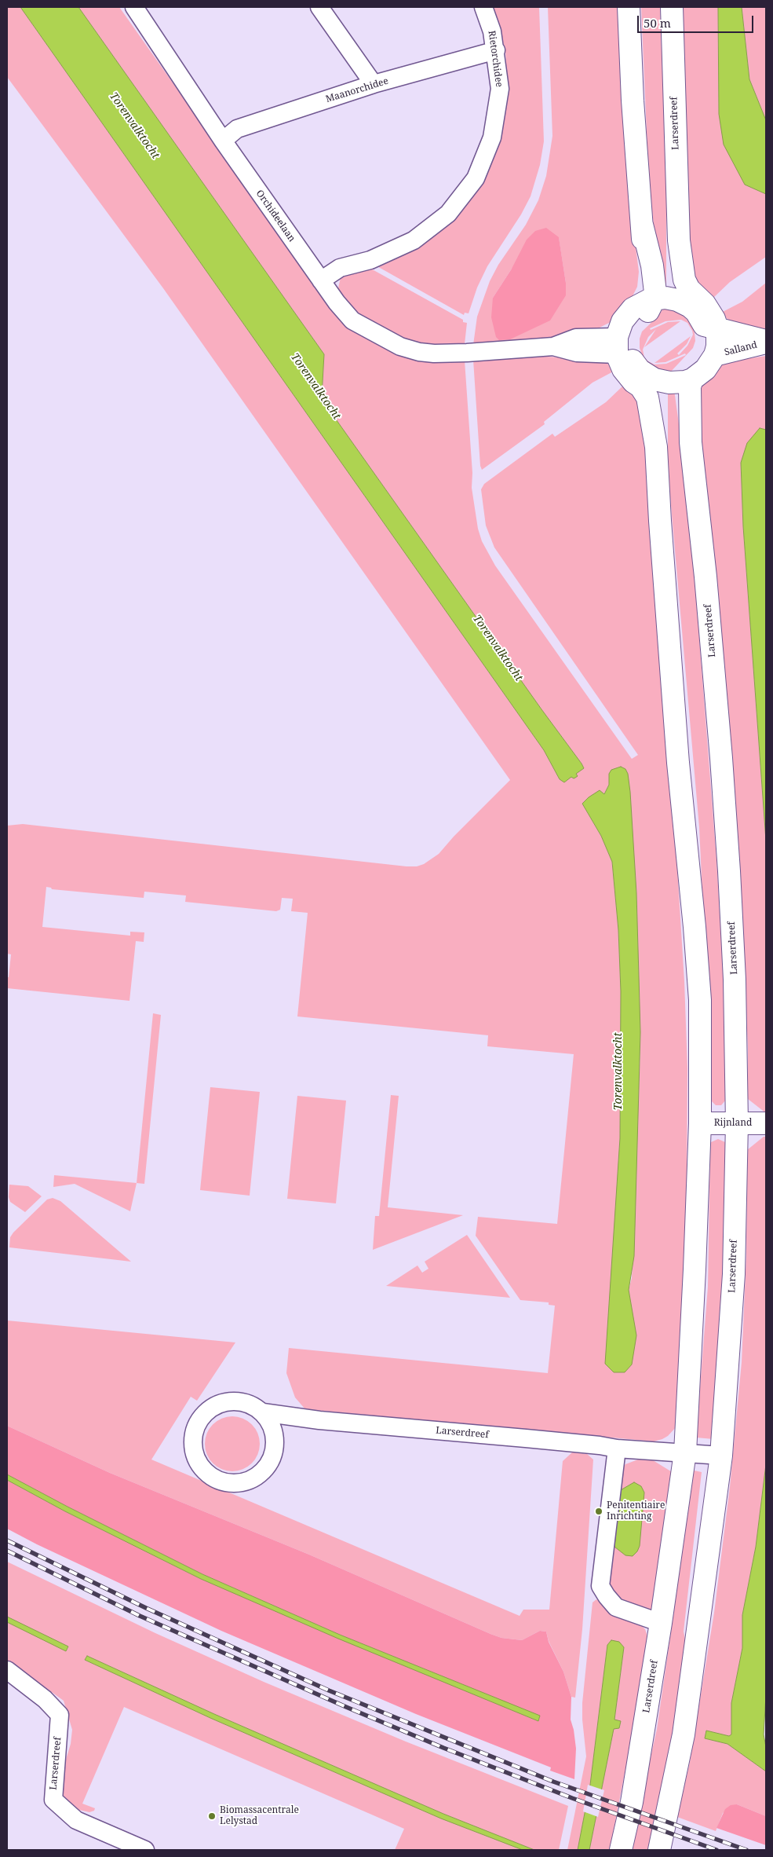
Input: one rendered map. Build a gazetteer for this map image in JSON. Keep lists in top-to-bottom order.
{
  "streets": {
    "main road": ["Larserdreef", "Salland", "Rijnland"],
    "street": ["Rietorchidee", "Maanorchidee", "Orchideelaan"]
  },
  "crossings": [
    ["Rietorchidee", "Maanorchidee"],
    ["Rietorchidee", "Orchideelaan"],
    ["Maanorchidee", "Orchideelaan"],
    ["Larserdreef", "Rijnland"]
  ],
  "water": ["Torenvalktocht"],
  "places": ["Penitentiaire Inrichting", "Biomassacentrale Lelystad"],
  "scale_bar": "50 m"
}
